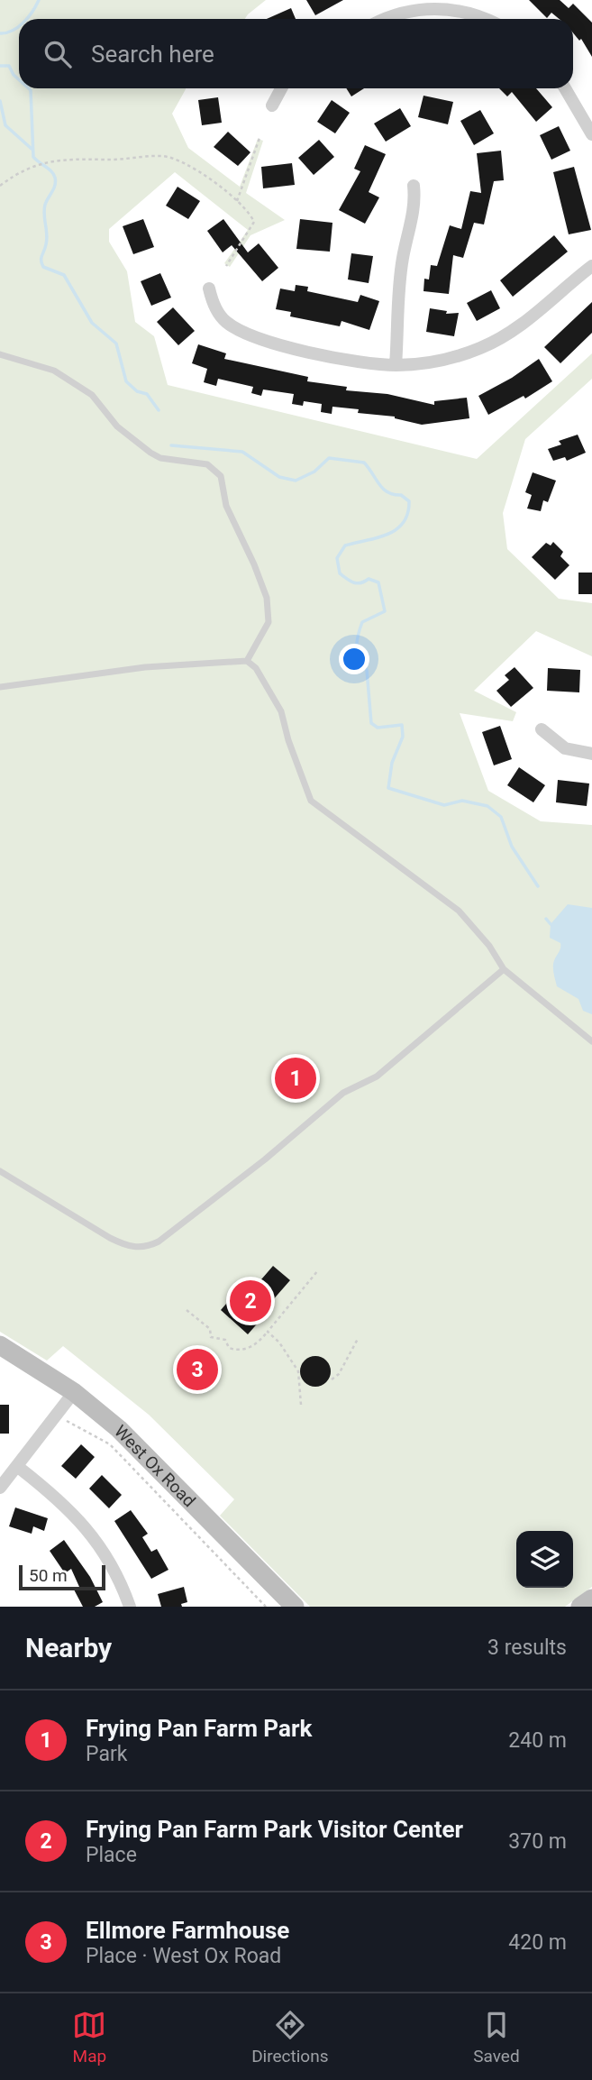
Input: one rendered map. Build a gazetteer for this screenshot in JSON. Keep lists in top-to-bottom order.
{
  "streets": {
    "main road": ["West Ox Road"]
  },
  "scale_bar": "50 m",
  "page": {
    "search": "Search here",
    "pins": ["1", "2", "3"],
    "scale": "50 m",
    "heading": ["Nearby", "3 results"],
    "list": [
      {
        "mark": "1",
        "name": "Frying Pan Farm Park",
        "note": "Park",
        "value": "240 m"
      },
      {
        "mark": "2",
        "name": "Frying Pan Farm Park Visitor Center",
        "note": "Place",
        "value": "370 m"
      },
      {
        "mark": "3",
        "name": "Ellmore Farmhouse",
        "note": "Place · West Ox Road",
        "value": "420 m"
      }
    ],
    "nav": ["Map", "Directions", "Saved"]
  }
}
